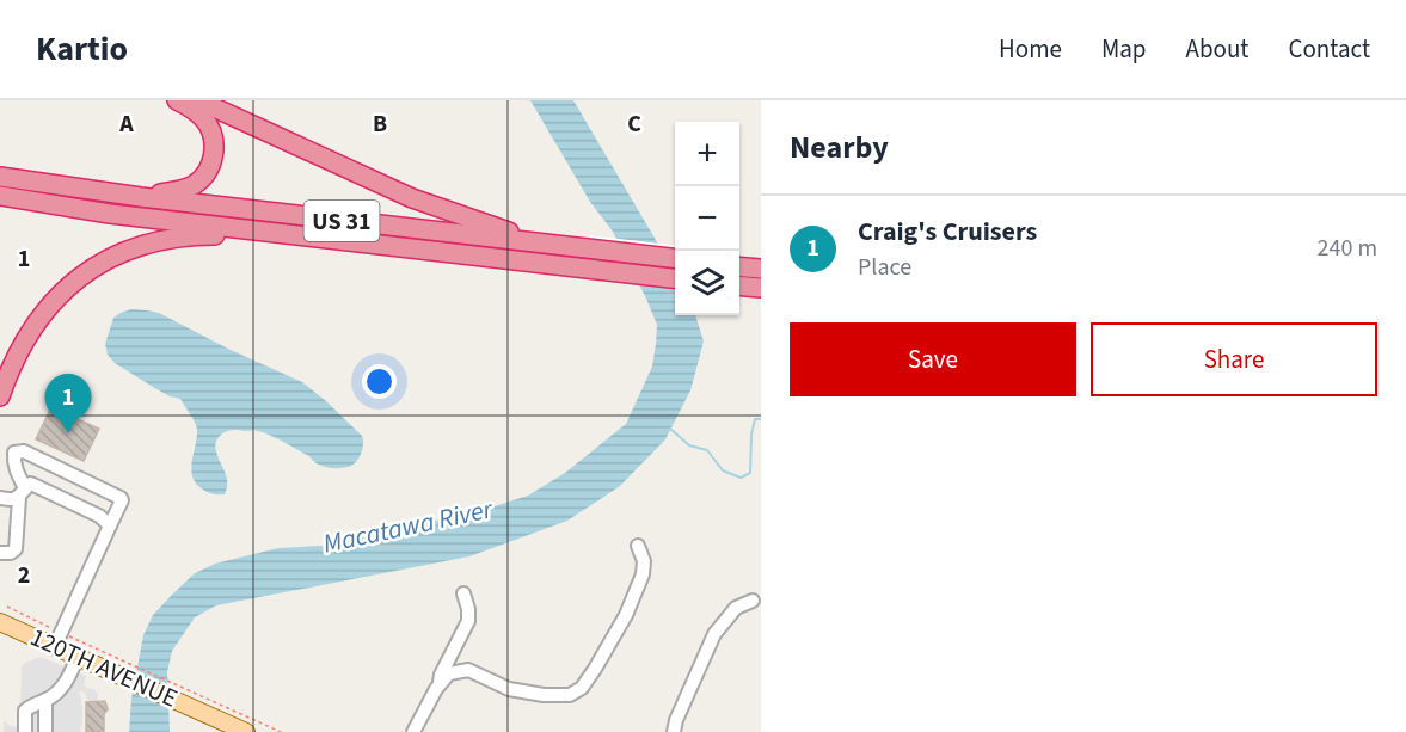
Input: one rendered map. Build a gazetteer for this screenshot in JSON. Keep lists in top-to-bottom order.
{
  "streets": {
    "highway": ["US 31"],
    "main road": ["120TH AVENUE"]
  },
  "water": ["Macatawa River"],
  "page": {
    "header": "Kartio",
    "nav": [
      "Home",
      "Map",
      "About",
      "Contact"
    ],
    "heading": "Nearby",
    "map_buttons": ["+", "−"],
    "list": [
      {
        "mark": "1",
        "name": "Craig's Cruisers",
        "note": "Place",
        "value": "240 m"
      }
    ],
    "buttons": ["Save", "Share"],
    "pins": "1"
  },
  "grid": {
    "columns": ["A", "B", "C"],
    "rows": ["1", "2"]
  }
}
